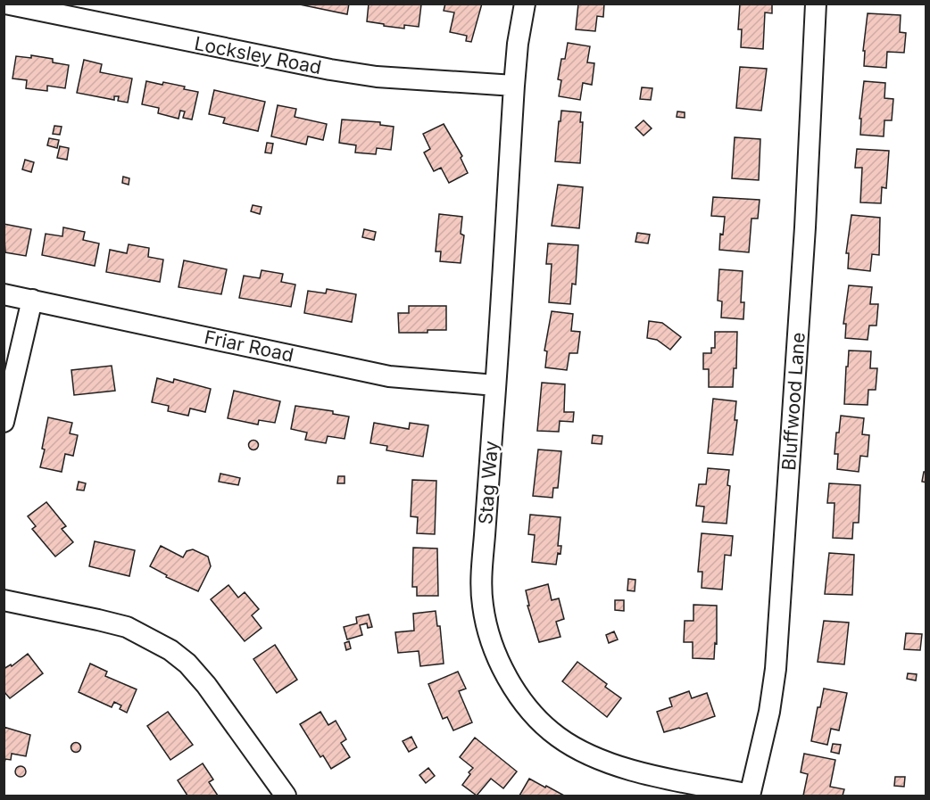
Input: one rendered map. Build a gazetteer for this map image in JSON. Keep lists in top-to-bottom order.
{
  "streets": {
    "street": [
      "Locksley Road",
      "Friar Road",
      "Bluffwood Lane",
      "Stag Way"
    ]
  },
  "crossings": [
    ["Locksley Road", "Stag Way"],
    ["Friar Road", "Stag Way"],
    ["Bluffwood Lane", "Stag Way"]
  ]
}
